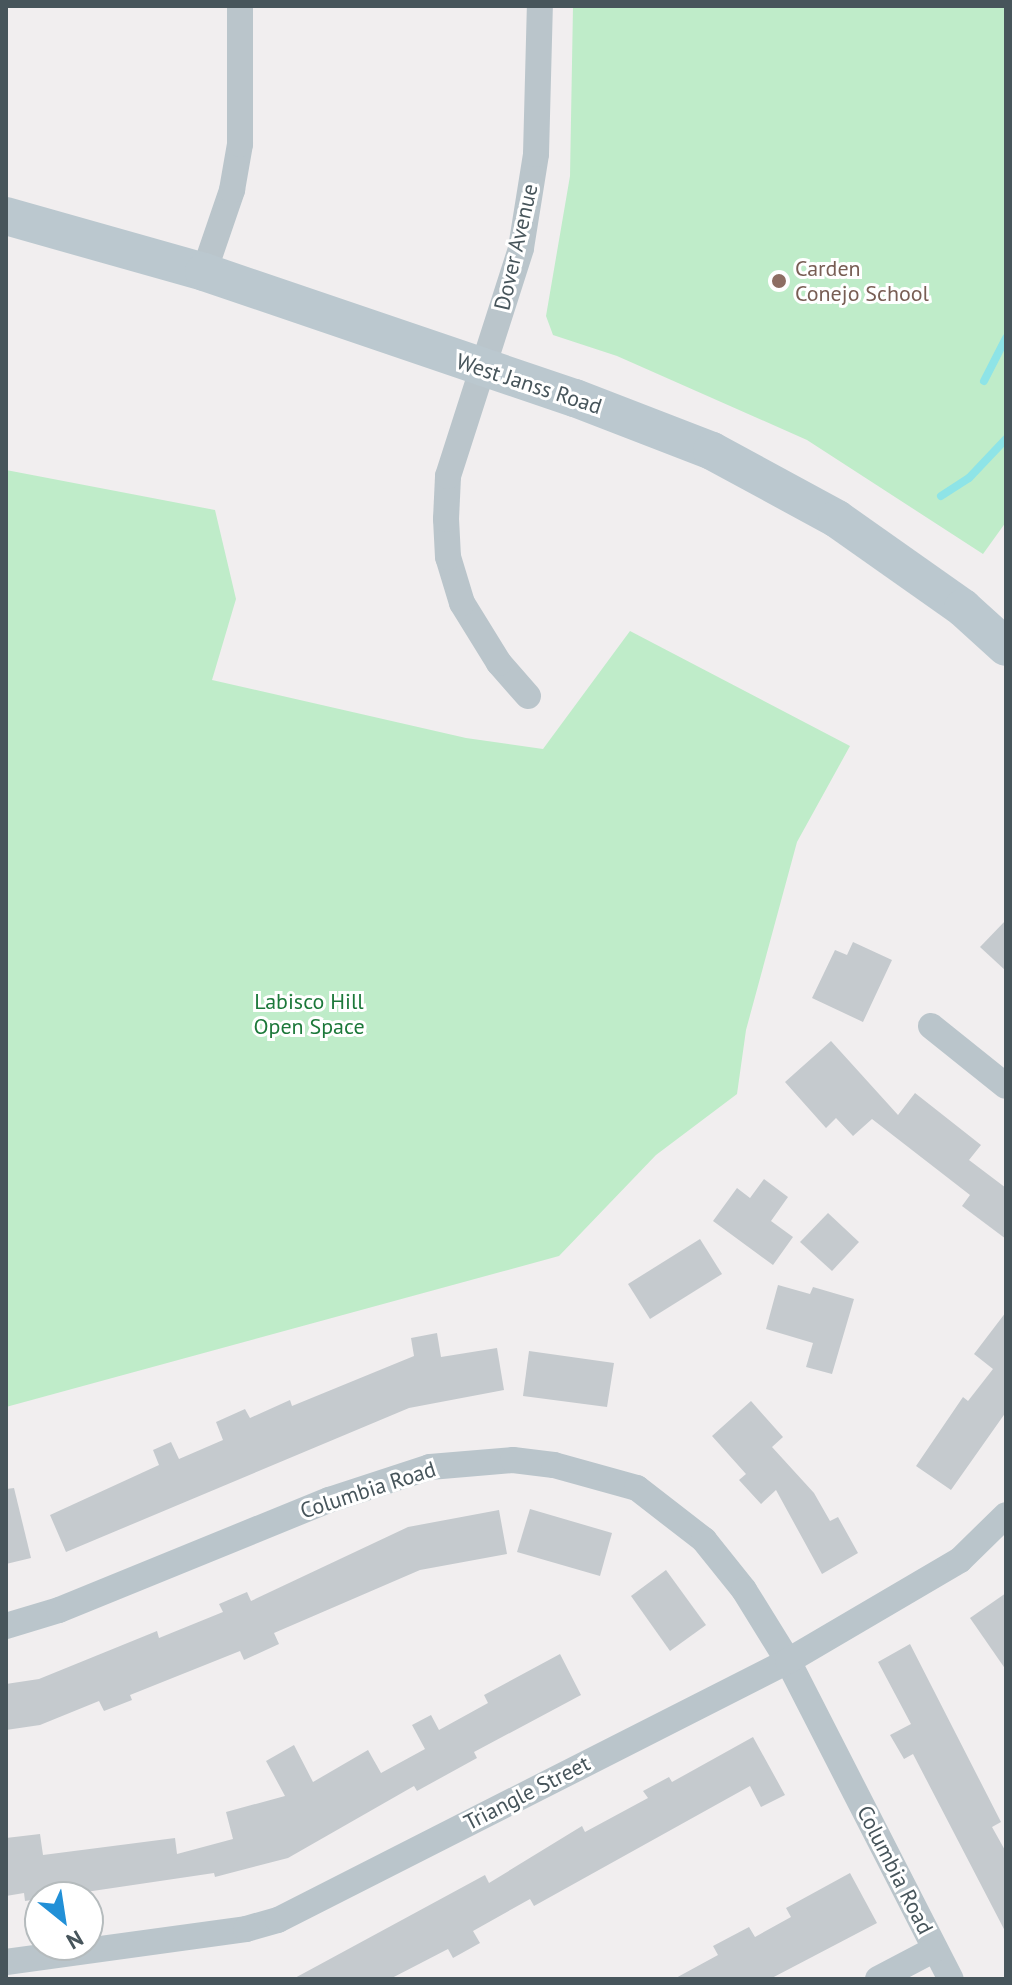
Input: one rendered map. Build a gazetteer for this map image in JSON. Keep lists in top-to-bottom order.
{
  "streets": {
    "main road": ["West Janss Road"],
    "street": ["Dover Avenue", "Columbia Road", "Triangle Street"]
  },
  "crossings": [
    ["Dover Avenue", "West Janss Road"],
    ["Columbia Road", "Triangle Street"]
  ],
  "parks": ["Labisco Hill Open Space"],
  "places": ["Carden Conejo School"],
  "north": "bottom right"
}
